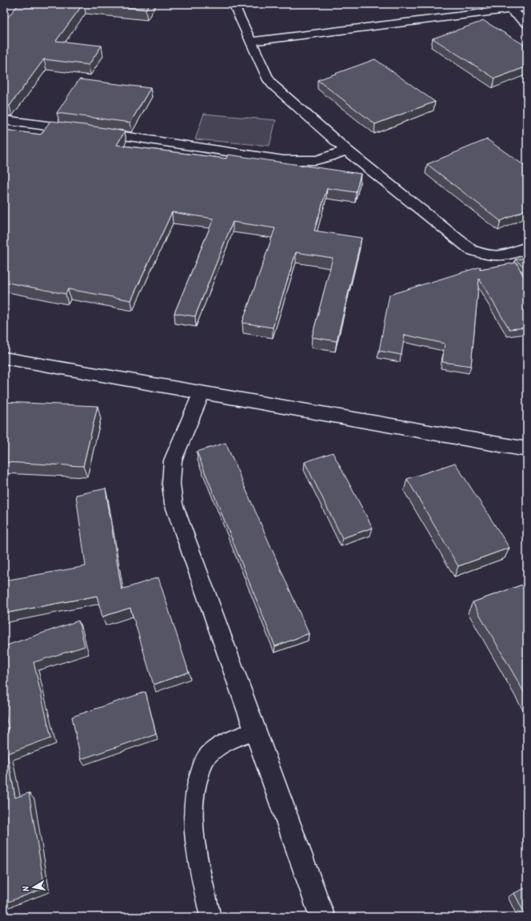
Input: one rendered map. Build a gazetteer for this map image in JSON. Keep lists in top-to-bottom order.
{
  "north": "left"
}
